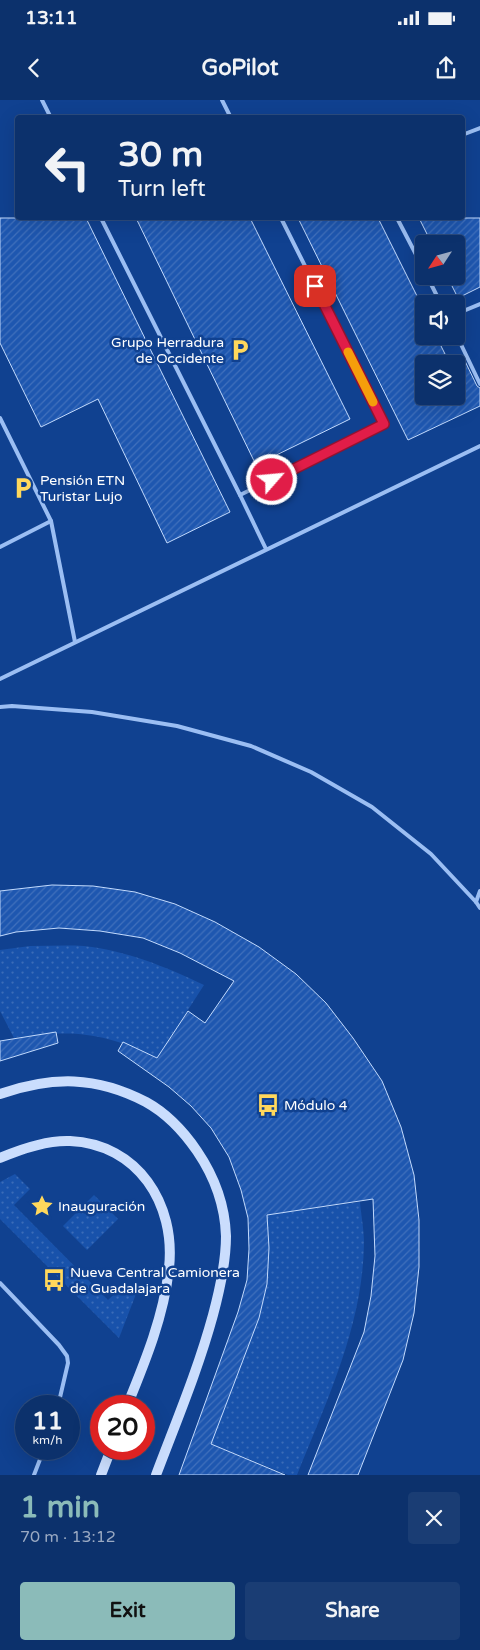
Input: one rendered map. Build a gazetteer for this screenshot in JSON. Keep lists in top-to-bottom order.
{
  "places": {
    "parking": ["Grupo Herradura de Occidente", "Pensión ETN Turistar Lujo"],
    "bus stop": ["Módulo 4", "Nueva Central Camionera de Guadalajara"],
    "place": ["Inauguración"]
  },
  "north": "bottom left",
  "page": {
    "status": "13:11",
    "header": "GoPilot",
    "turn": ["30 m", "Turn left"],
    "speed": "11 km/h",
    "limit": "20",
    "heading": ["1 min", "70 m · 13:12"],
    "buttons": ["Exit", "Share"]
  }
}
